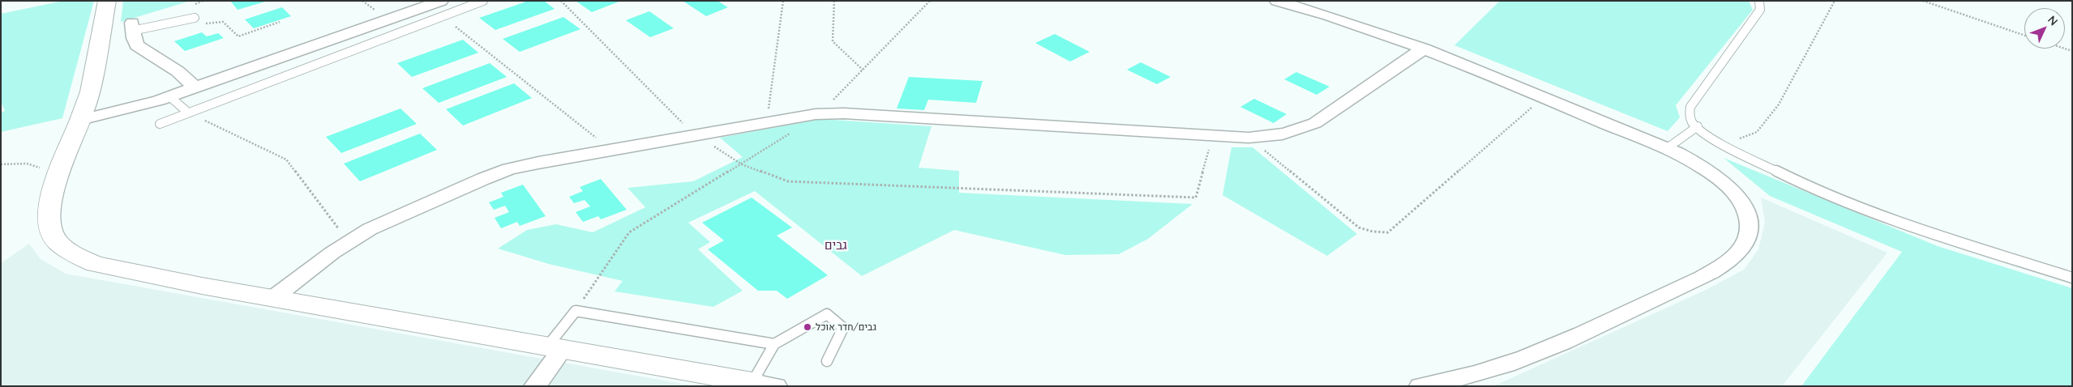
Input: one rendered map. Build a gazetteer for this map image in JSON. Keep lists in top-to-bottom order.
{
  "districts": ["גבים"],
  "places": ["גבים/חדר אוכל"],
  "north": "top right"
}
